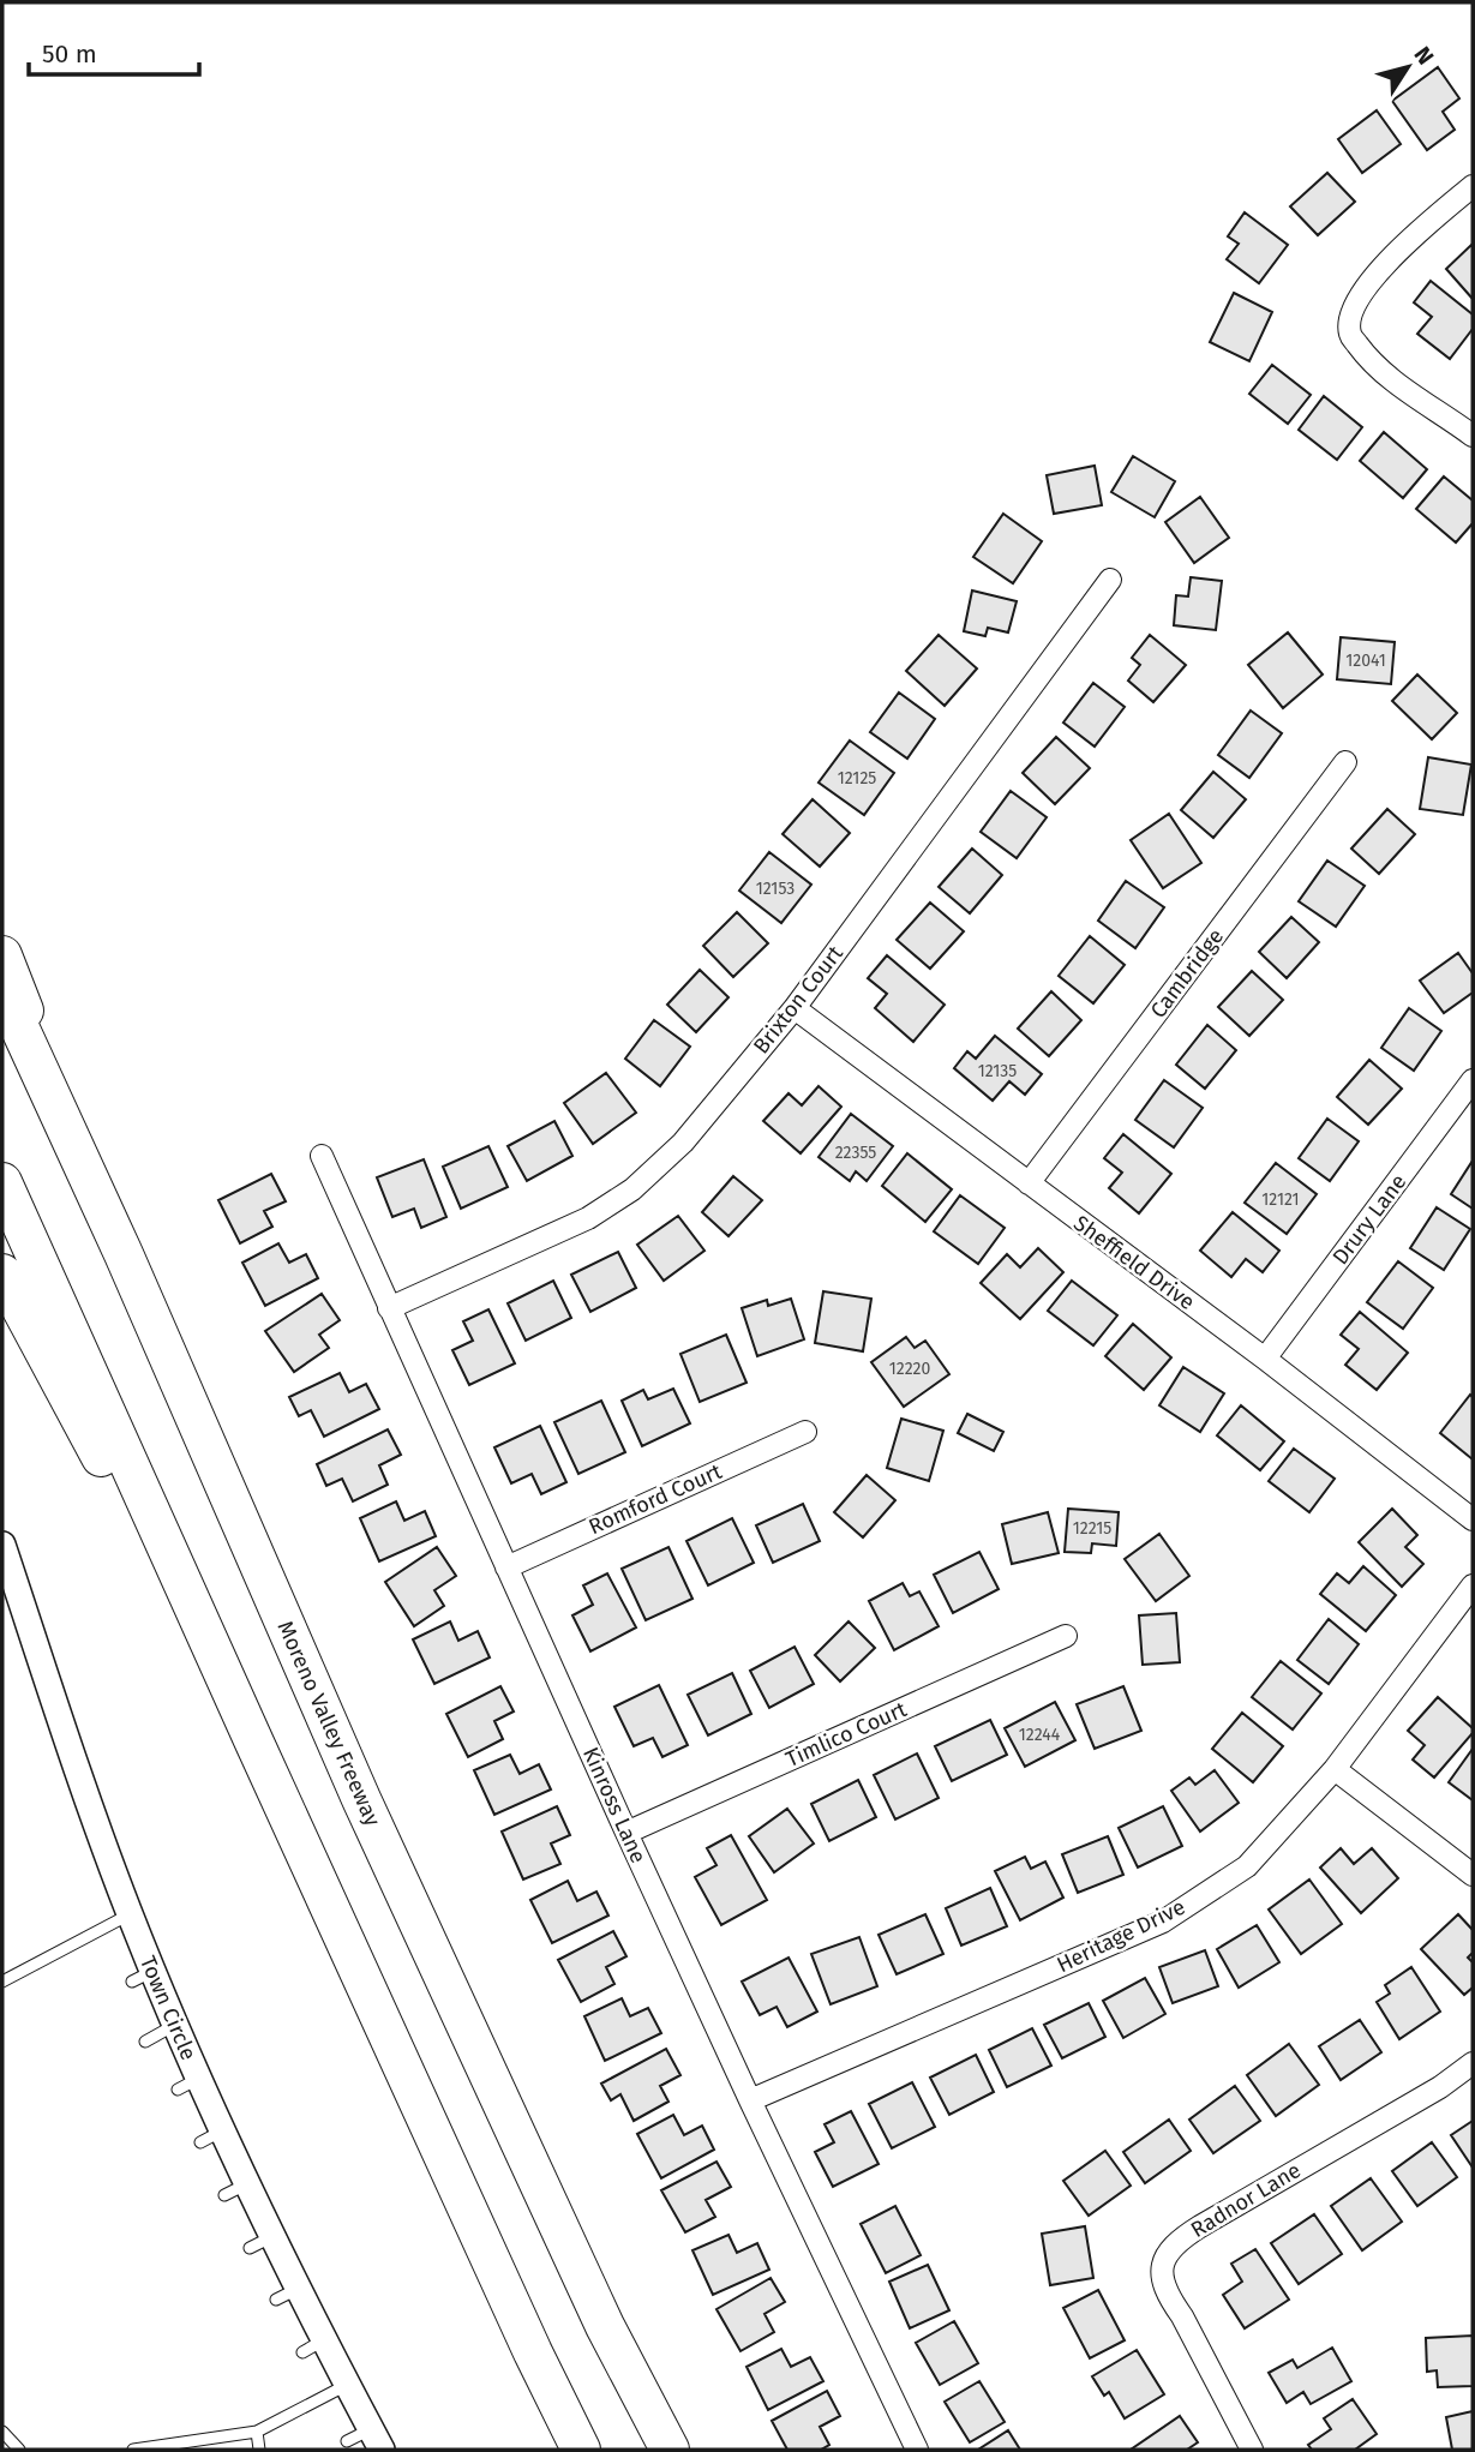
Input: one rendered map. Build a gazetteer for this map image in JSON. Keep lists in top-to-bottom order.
{
  "streets": {
    "highway": ["Moreno Valley Freeway"],
    "street": [
      "Cambridge",
      "Brixton Court",
      "Drury Lane",
      "Sheffield Drive",
      "Romford Court",
      "Timlico Court",
      "Kinross Lane",
      "Heritage Drive",
      "Town Circle",
      "Radnor Lane"
    ]
  },
  "crossings": [
    ["Cambridge", "Sheffield Drive"],
    ["Brixton Court", "Sheffield Drive"],
    ["Brixton Court", "Kinross Lane"],
    ["Drury Lane", "Sheffield Drive"],
    ["Romford Court", "Kinross Lane"],
    ["Timlico Court", "Kinross Lane"],
    ["Kinross Lane", "Heritage Drive"]
  ],
  "house_numbers": [
    "12041",
    "12125",
    "12153",
    "12135",
    "22355",
    "12121",
    "12220",
    "12215",
    "12244"
  ],
  "scale_bar": "50 m",
  "north": "top right"
}
